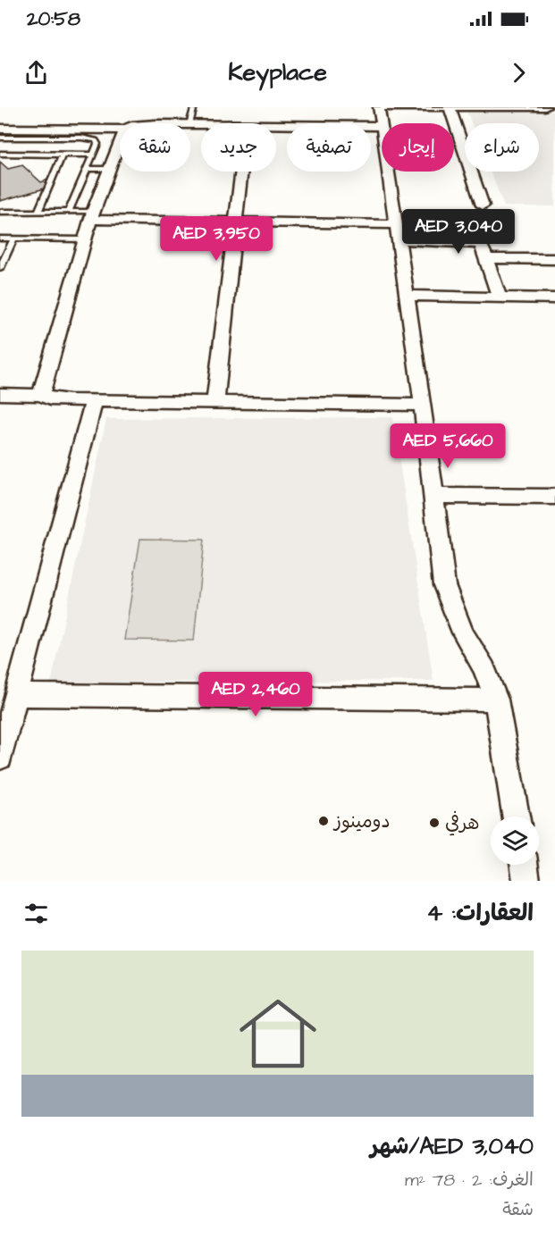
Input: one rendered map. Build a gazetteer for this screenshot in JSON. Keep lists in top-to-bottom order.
{
  "places": ["دومينوز", "هرفي"],
  "page": {
    "status": "20:58",
    "header": "Keyplace",
    "chip": [
      "شراء",
      "إيجار",
      "تصفية",
      "جديد",
      "شقة"
    ],
    "price": [
      "AED 3,040",
      "AED 3,950",
      "AED 5,660",
      "AED 2,460"
    ],
    "heading": "العقارات: 4",
    "list": [
      {
        "name": "AED 3,040/شهر",
        "note": "الغرف: 2 · 78 m² · شقة"
      }
    ]
  }
}
